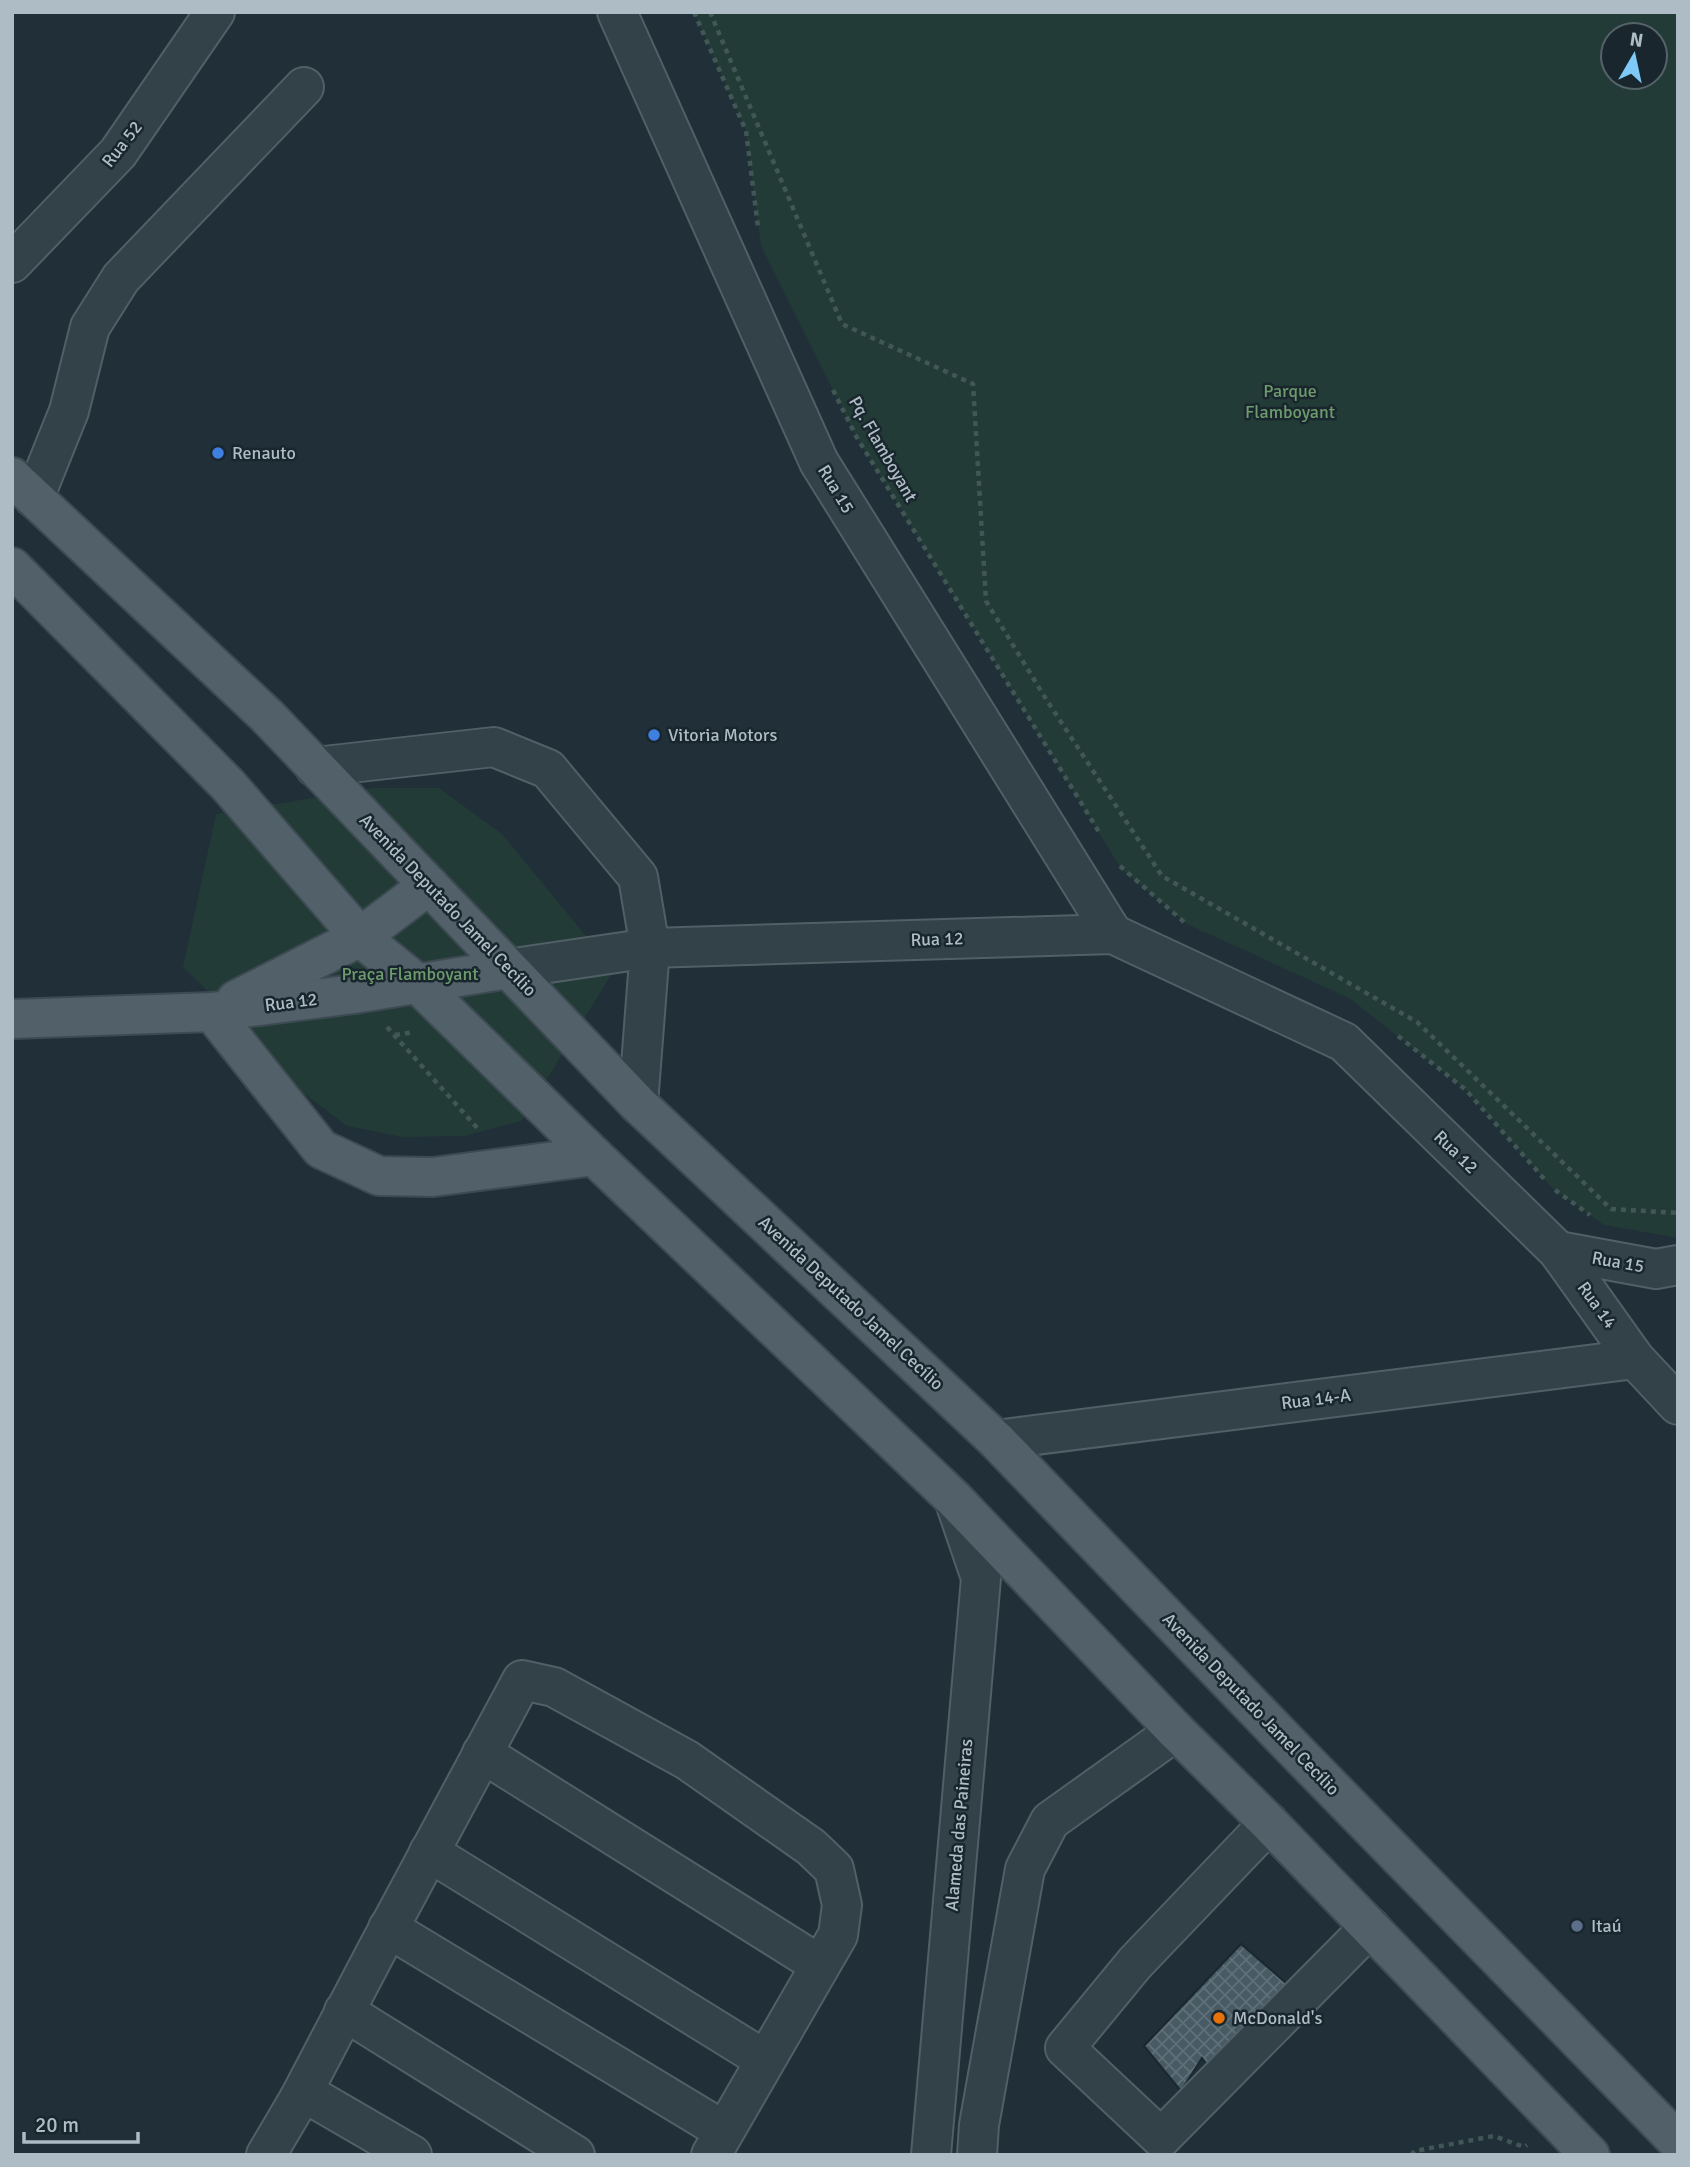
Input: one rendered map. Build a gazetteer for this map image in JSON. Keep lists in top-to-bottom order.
{
  "streets": {
    "main road": ["Avenida Deputado Jamel Cecílio", "Rua 12"],
    "street": [
      "Rua 52",
      "Rua 15",
      "Rua 14",
      "Rua 14-A",
      "Alameda das Paineiras"
    ],
    "path": ["Pq. Flamboyant"]
  },
  "crossings": [
    ["Rua 15", "Rua 12"],
    ["Rua 15", "Rua 14"],
    ["Avenida Deputado Jamel Cecílio", "Rua 12"],
    ["Avenida Deputado Jamel Cecílio", "Rua 14-A"],
    ["Rua 12", "Rua 14"],
    ["Rua 14", "Rua 14-A"]
  ],
  "parks": ["Parque Flamboyant", "Praça Flamboyant"],
  "places": [
    "Renauto",
    "Vitoria Motors",
    "Itaú",
    "McDonald's"
  ],
  "scale_bar": "20 m",
  "north": "top"
}
